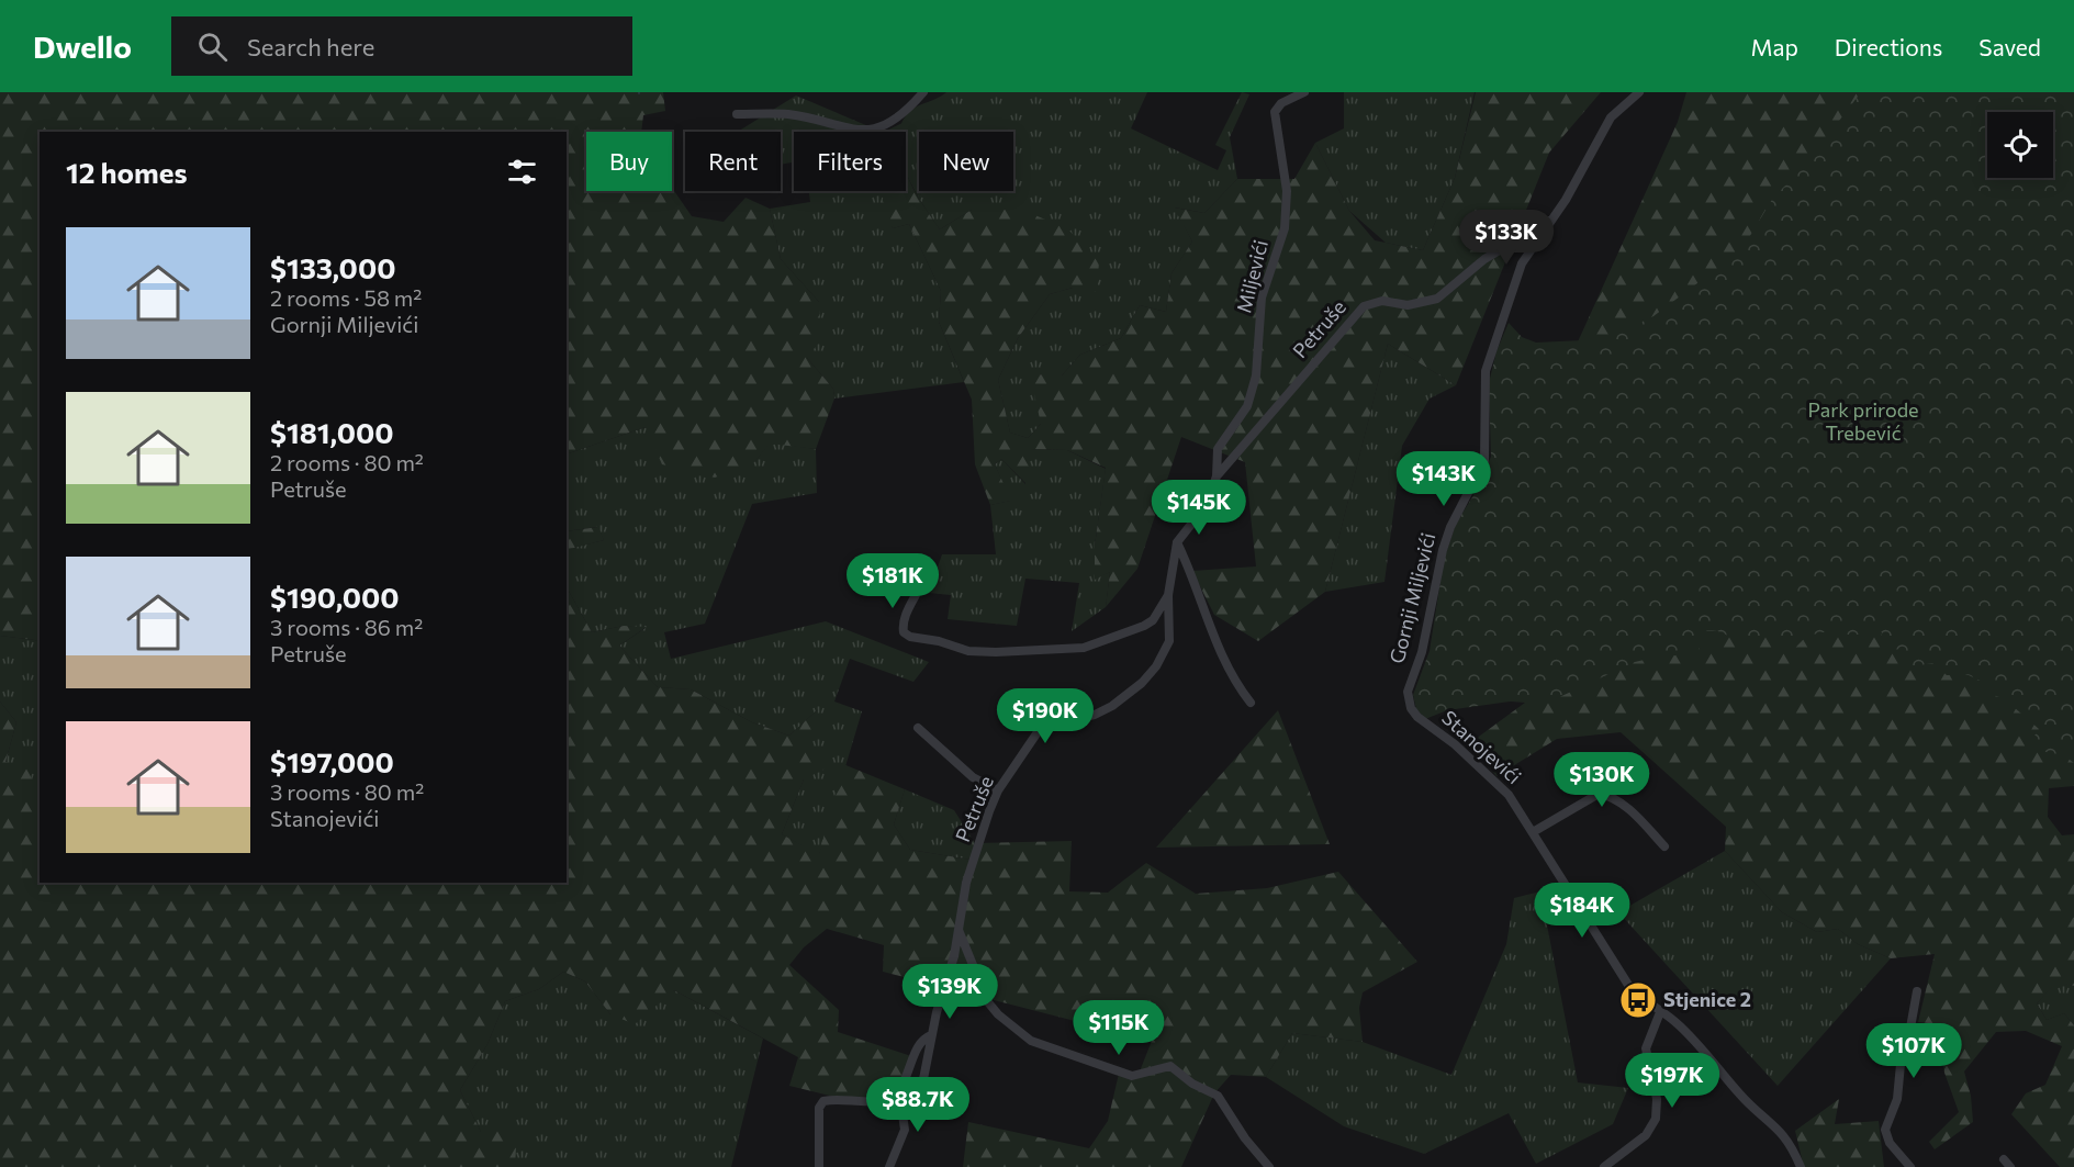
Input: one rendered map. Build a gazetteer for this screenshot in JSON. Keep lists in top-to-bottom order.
{
  "streets": {
    "street": [
      "Miljevići",
      "Petruše",
      "Gornji Miljevići",
      "Stanojevići"
    ]
  },
  "crossings": [
    ["Petruše", "Gornji Miljevići"],
    ["Gornji Miljevići", "Stanojevići"]
  ],
  "parks": ["Park prirode Trebević"],
  "places": {
    "bus stop": ["Stjenice 2"]
  },
  "page": {
    "header": "Dwello",
    "search": "Search here",
    "nav": ["Map", "Directions", "Saved"],
    "chip": [
      "Buy",
      "Rent",
      "Filters",
      "New"
    ],
    "heading": "12 homes",
    "price": [
      "$133K",
      "$143K",
      "$145K",
      "$181K",
      "$190K",
      "$130K",
      "$184K",
      "$139K",
      "$115K",
      "$107K",
      "$197K",
      "$88.7K"
    ],
    "list": [
      {
        "name": "$133,000",
        "note": "2 rooms · 58 m² · Gornji Miljevići"
      },
      {
        "name": "$181,000",
        "note": "2 rooms · 80 m² · Petruše"
      },
      {
        "name": "$190,000",
        "note": "3 rooms · 86 m² · Petruše"
      },
      {
        "name": "$197,000",
        "note": "3 rooms · 80 m² · Stanojevići"
      }
    ]
  }
}
